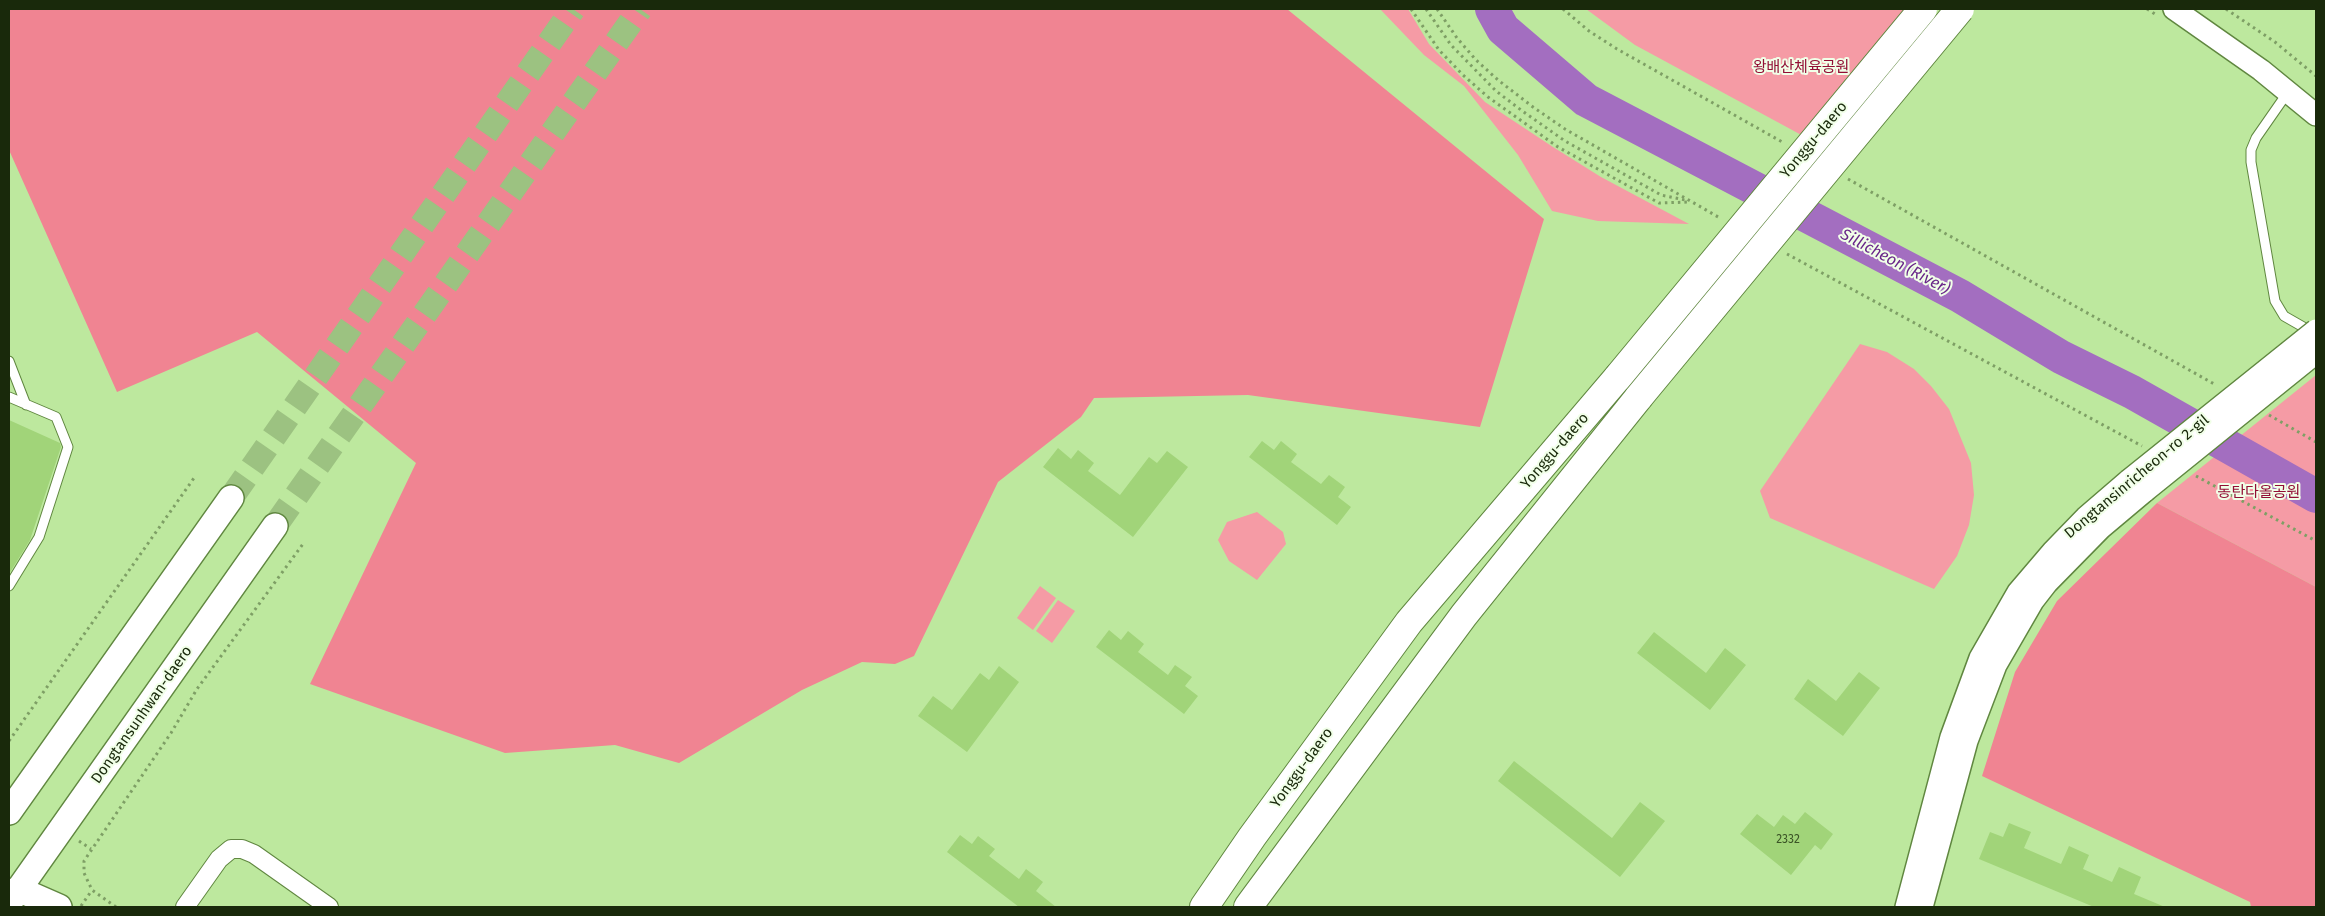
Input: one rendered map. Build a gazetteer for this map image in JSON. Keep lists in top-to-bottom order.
{
  "streets": {
    "highway": ["Yonggu-daero"],
    "main road": ["Dongtansunhwan-daero"],
    "street": ["Dongtansinricheon-ro 2-gil"]
  },
  "water": ["Sillicheon (River)"],
  "parks": ["왕배산체육공원", "동탄다올공원"],
  "house_numbers": ["2332"]
}
